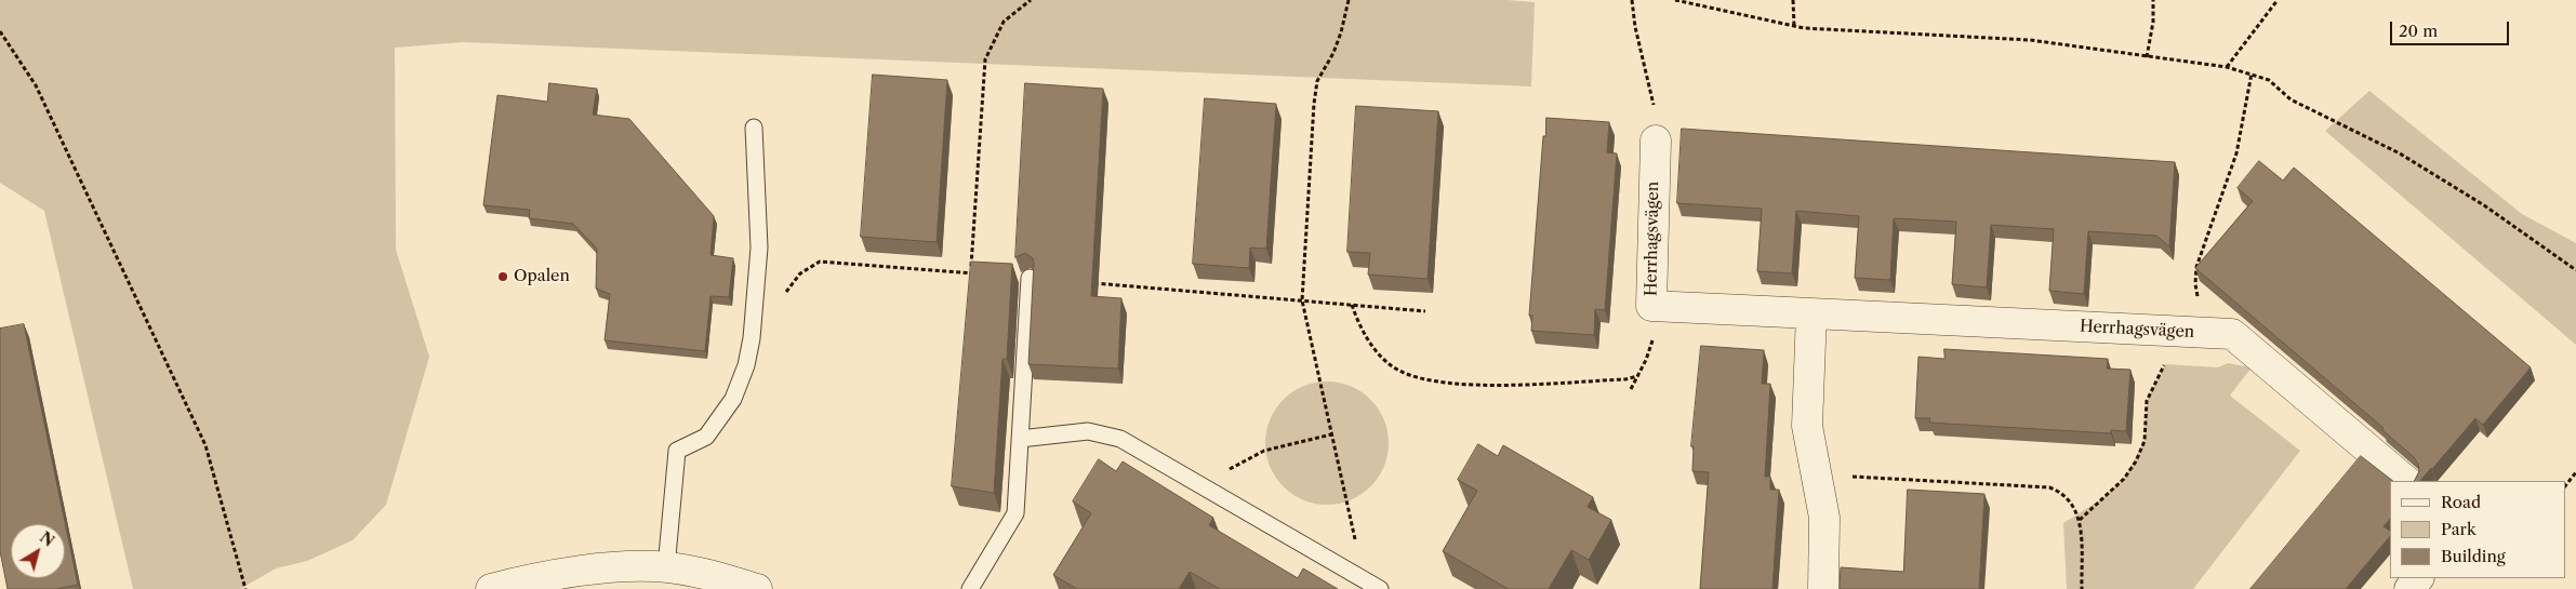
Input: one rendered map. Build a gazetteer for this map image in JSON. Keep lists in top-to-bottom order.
{
  "streets": {
    "street": ["Herrhagsvägen"]
  },
  "places": ["Opalen"],
  "legend": ["Road", "Park", "Building"],
  "scale_bar": "20 m",
  "north": "top right"
}
